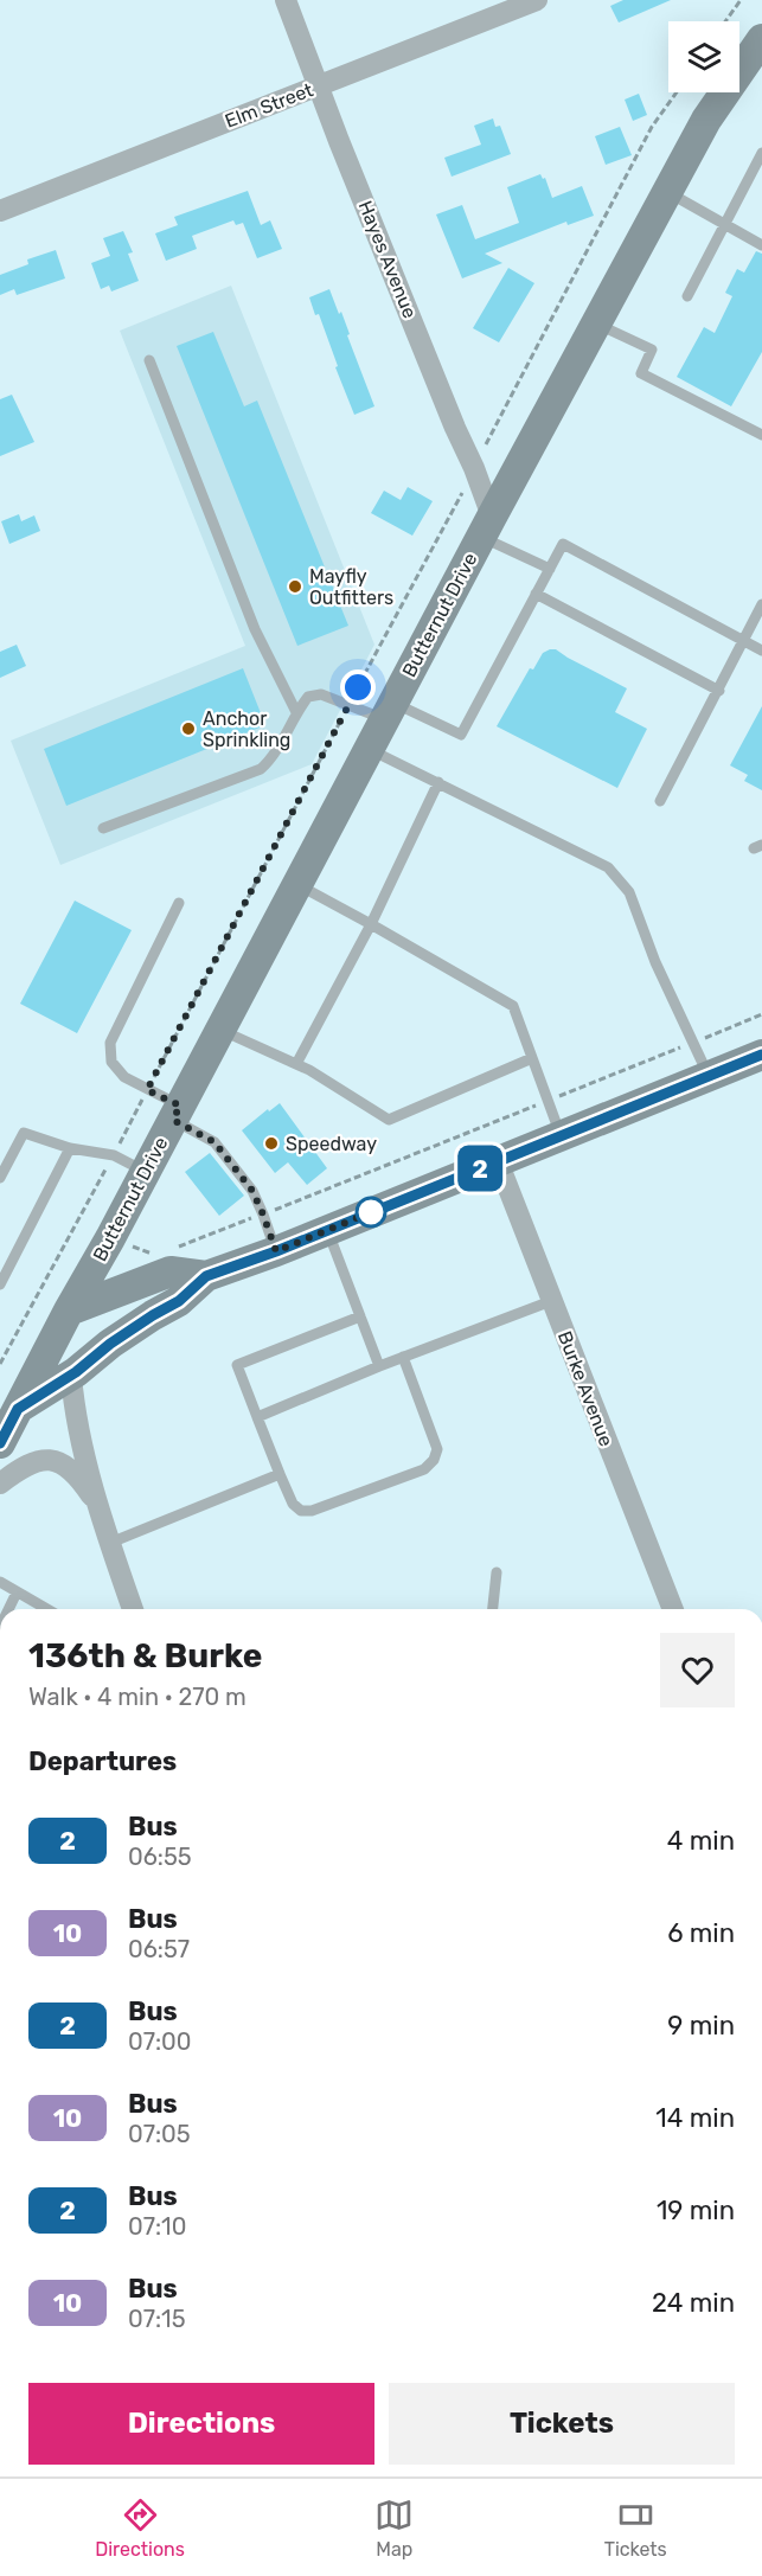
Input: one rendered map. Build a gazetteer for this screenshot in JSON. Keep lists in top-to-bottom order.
{
  "streets": {
    "main road": ["Butternut Drive"],
    "street": ["Elm Street", "Hayes Avenue", "Burke Avenue"]
  },
  "crossings": [
    ["Elm Street", "Hayes Avenue"],
    ["Hayes Avenue", "Butternut Drive"]
  ],
  "places": ["Mayfly Outfitters", "Anchor Sprinkling", "Speedway"],
  "lines": ["bus line 2"],
  "page": {
    "on_map": "2",
    "heading": [
      ["136th & Burke", "Walk · 4 min · 270 m"],
      "Departures"
    ],
    "list": [
      {
        "mark": "2",
        "name": "Bus",
        "note": "06:55",
        "value": "4 min"
      },
      {
        "mark": "10",
        "name": "Bus",
        "note": "06:57",
        "value": "6 min"
      },
      {
        "mark": "2",
        "name": "Bus",
        "note": "07:00",
        "value": "9 min"
      },
      {
        "mark": "10",
        "name": "Bus",
        "note": "07:05",
        "value": "14 min"
      },
      {
        "mark": "2",
        "name": "Bus",
        "note": "07:10",
        "value": "19 min"
      },
      {
        "mark": "10",
        "name": "Bus",
        "note": "07:15",
        "value": "24 min"
      }
    ],
    "buttons": ["Directions", "Tickets"],
    "tabs": ["Directions", "Map", "Tickets"]
  }
}
